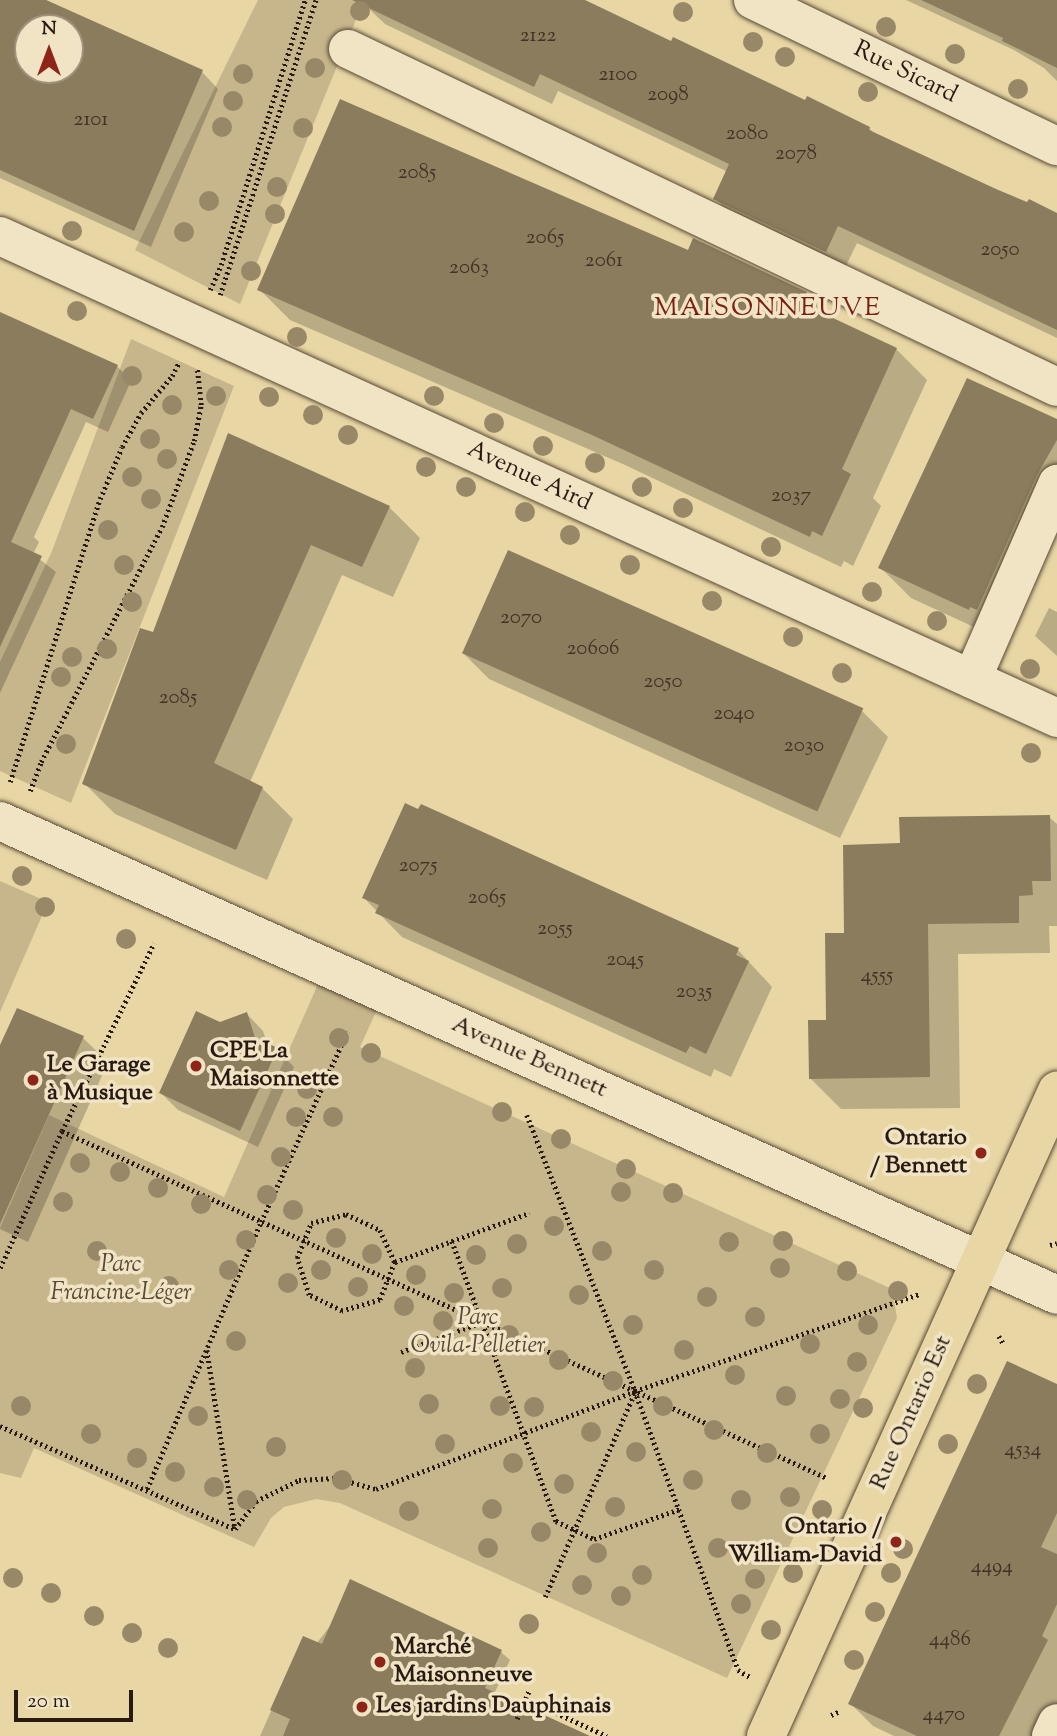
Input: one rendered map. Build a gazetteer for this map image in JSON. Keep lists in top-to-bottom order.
{
  "streets": {
    "main road": ["Rue Ontario Est"],
    "street": ["Rue Sicard", "Avenue Aird", "Avenue Bennett"]
  },
  "crossings": [
    ["Avenue Bennett", "Rue Ontario Est"]
  ],
  "districts": ["MAISONNEUVE"],
  "parks": ["Parc Francine-Léger", "Parc Ovila-Pelletier"],
  "places": [
    "CPE La Maisonnette",
    "Le Garage à Musique",
    "Ontario / Bennett",
    "Ontario / William-David",
    "Marché Maisonneuve",
    "Les jardins Dauphinais"
  ],
  "house_numbers": [
    "2122",
    "2100",
    "2098",
    "2101",
    "2080",
    "2078",
    "2085",
    "2065",
    "2050",
    "2061",
    "2063",
    "2037",
    "2070",
    "20606",
    "2050",
    "2085",
    "2040",
    "2030",
    "2075",
    "2065",
    "2055",
    "2045",
    "4555",
    "2035",
    "4534",
    "4494",
    "4486",
    "4470"
  ],
  "scale_bar": "20 m",
  "north": "top"
}
